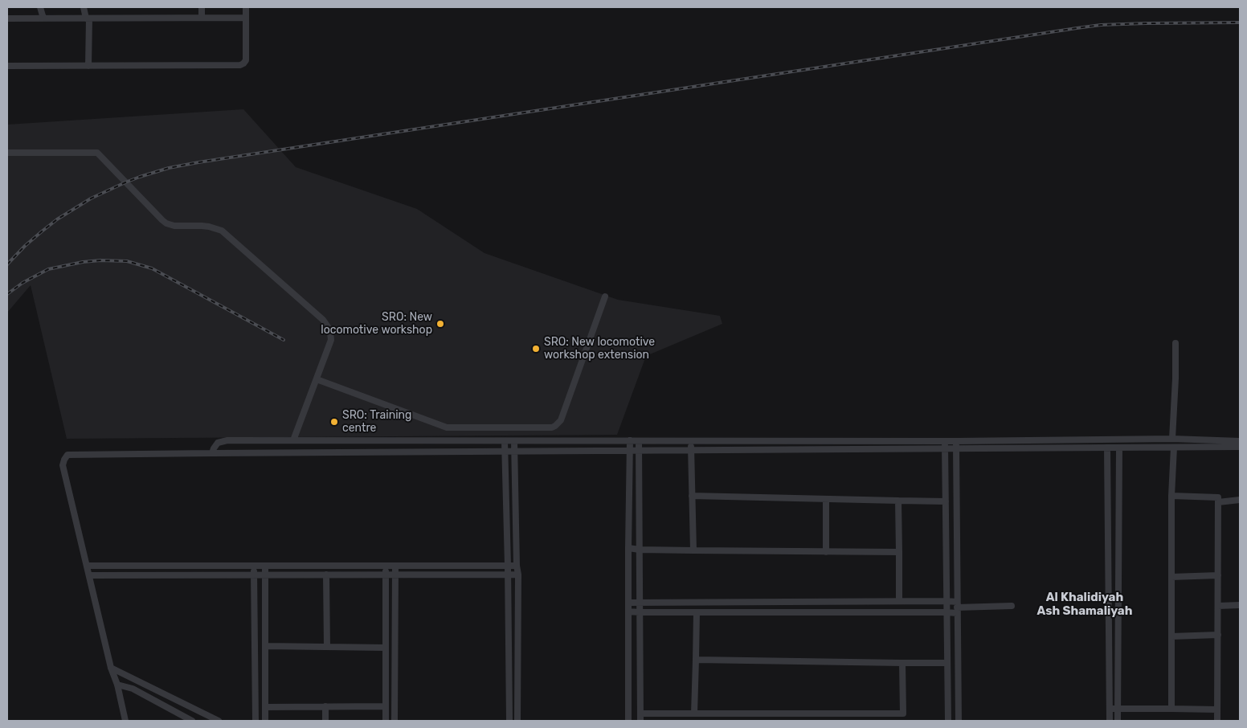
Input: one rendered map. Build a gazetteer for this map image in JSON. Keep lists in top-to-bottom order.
{
  "districts": ["Al Khalidiyah Ash Shamaliyah"],
  "places": ["SRO: New locomotive workshop", "SRO: New locomotive workshop extension", "SRO: Training centre"]
}
